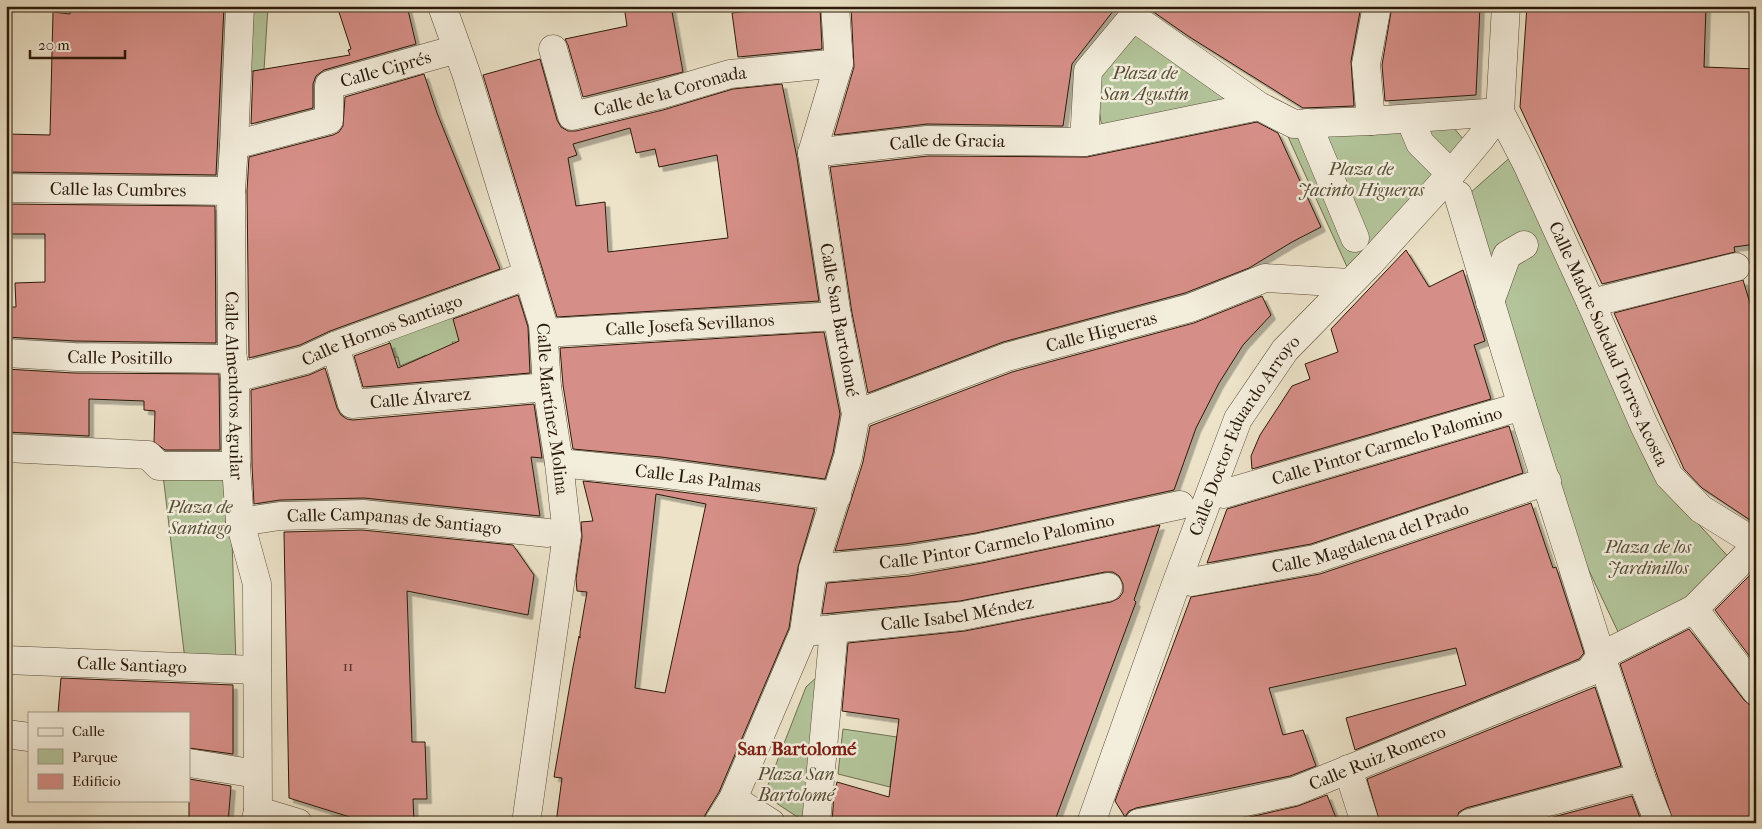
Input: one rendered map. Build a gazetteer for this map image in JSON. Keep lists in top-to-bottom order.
{
  "streets": {
    "street": [
      "Calle Ciprés",
      "Calle de la Coronada",
      "Calle de Gracia",
      "Calle las Cumbres",
      "Calle San Bartolomé",
      "Calle Josefa Sevillanos",
      "Calle Hornos Santiago",
      "Calle Higueras",
      "Calle Madre Soledad Torres Acosta",
      "Calle Positillo",
      "Calle Almendros Aguilar",
      "Calle Álvarez",
      "Calle Martínez Molina",
      "Calle Doctor Eduardo Arroyo",
      "Calle Pintor Carmelo Palomino",
      "Calle Las Palmas",
      "Calle Campanas de Santiago",
      "Calle Magdalena del Prado",
      "Calle Isabel Méndez",
      "Calle Santiago",
      "Calle Ruiz Romero"
    ]
  },
  "crossings": [
    ["Calle Ciprés", "Calle Almendros Aguilar"],
    ["Calle Ciprés", "Calle Martínez Molina"],
    ["Calle de la Coronada", "Calle San Bartolomé"],
    ["Calle de Gracia", "Calle San Bartolomé"],
    ["Calle las Cumbres", "Calle Almendros Aguilar"],
    ["Calle San Bartolomé", "Calle Josefa Sevillanos"],
    ["Calle San Bartolomé", "Calle Higueras"],
    ["Calle San Bartolomé", "Calle Pintor Carmelo Palomino"],
    ["Calle San Bartolomé", "Calle Las Palmas"],
    ["Calle San Bartolomé", "Calle Isabel Méndez"],
    ["Calle Josefa Sevillanos", "Calle Martínez Molina"],
    ["Calle Hornos Santiago", "Calle Positillo"],
    ["Calle Hornos Santiago", "Calle Almendros Aguilar"],
    ["Calle Hornos Santiago", "Calle Álvarez"],
    ["Calle Hornos Santiago", "Calle Martínez Molina"],
    ["Calle Higueras", "Calle Doctor Eduardo Arroyo"],
    ["Calle Madre Soledad Torres Acosta", "Calle Doctor Eduardo Arroyo"],
    ["Calle Positillo", "Calle Almendros Aguilar"],
    ["Calle Almendros Aguilar", "Calle Campanas de Santiago"],
    ["Calle Almendros Aguilar", "Calle Santiago"],
    ["Calle Álvarez", "Calle Martínez Molina"],
    ["Calle Martínez Molina", "Calle Las Palmas"]
  ],
  "districts": ["San Bartolomé"],
  "parks": [
    "Plaza de San Agustín",
    "Plaza de Jacinto Higueras",
    "Plaza de Santiago",
    "Plaza de los Jardinillos",
    "Plaza San Bartolomé"
  ],
  "house_numbers": ["11"],
  "legend": ["Calle", "Parque", "Edificio"],
  "scale_bar": "20 m"
}
